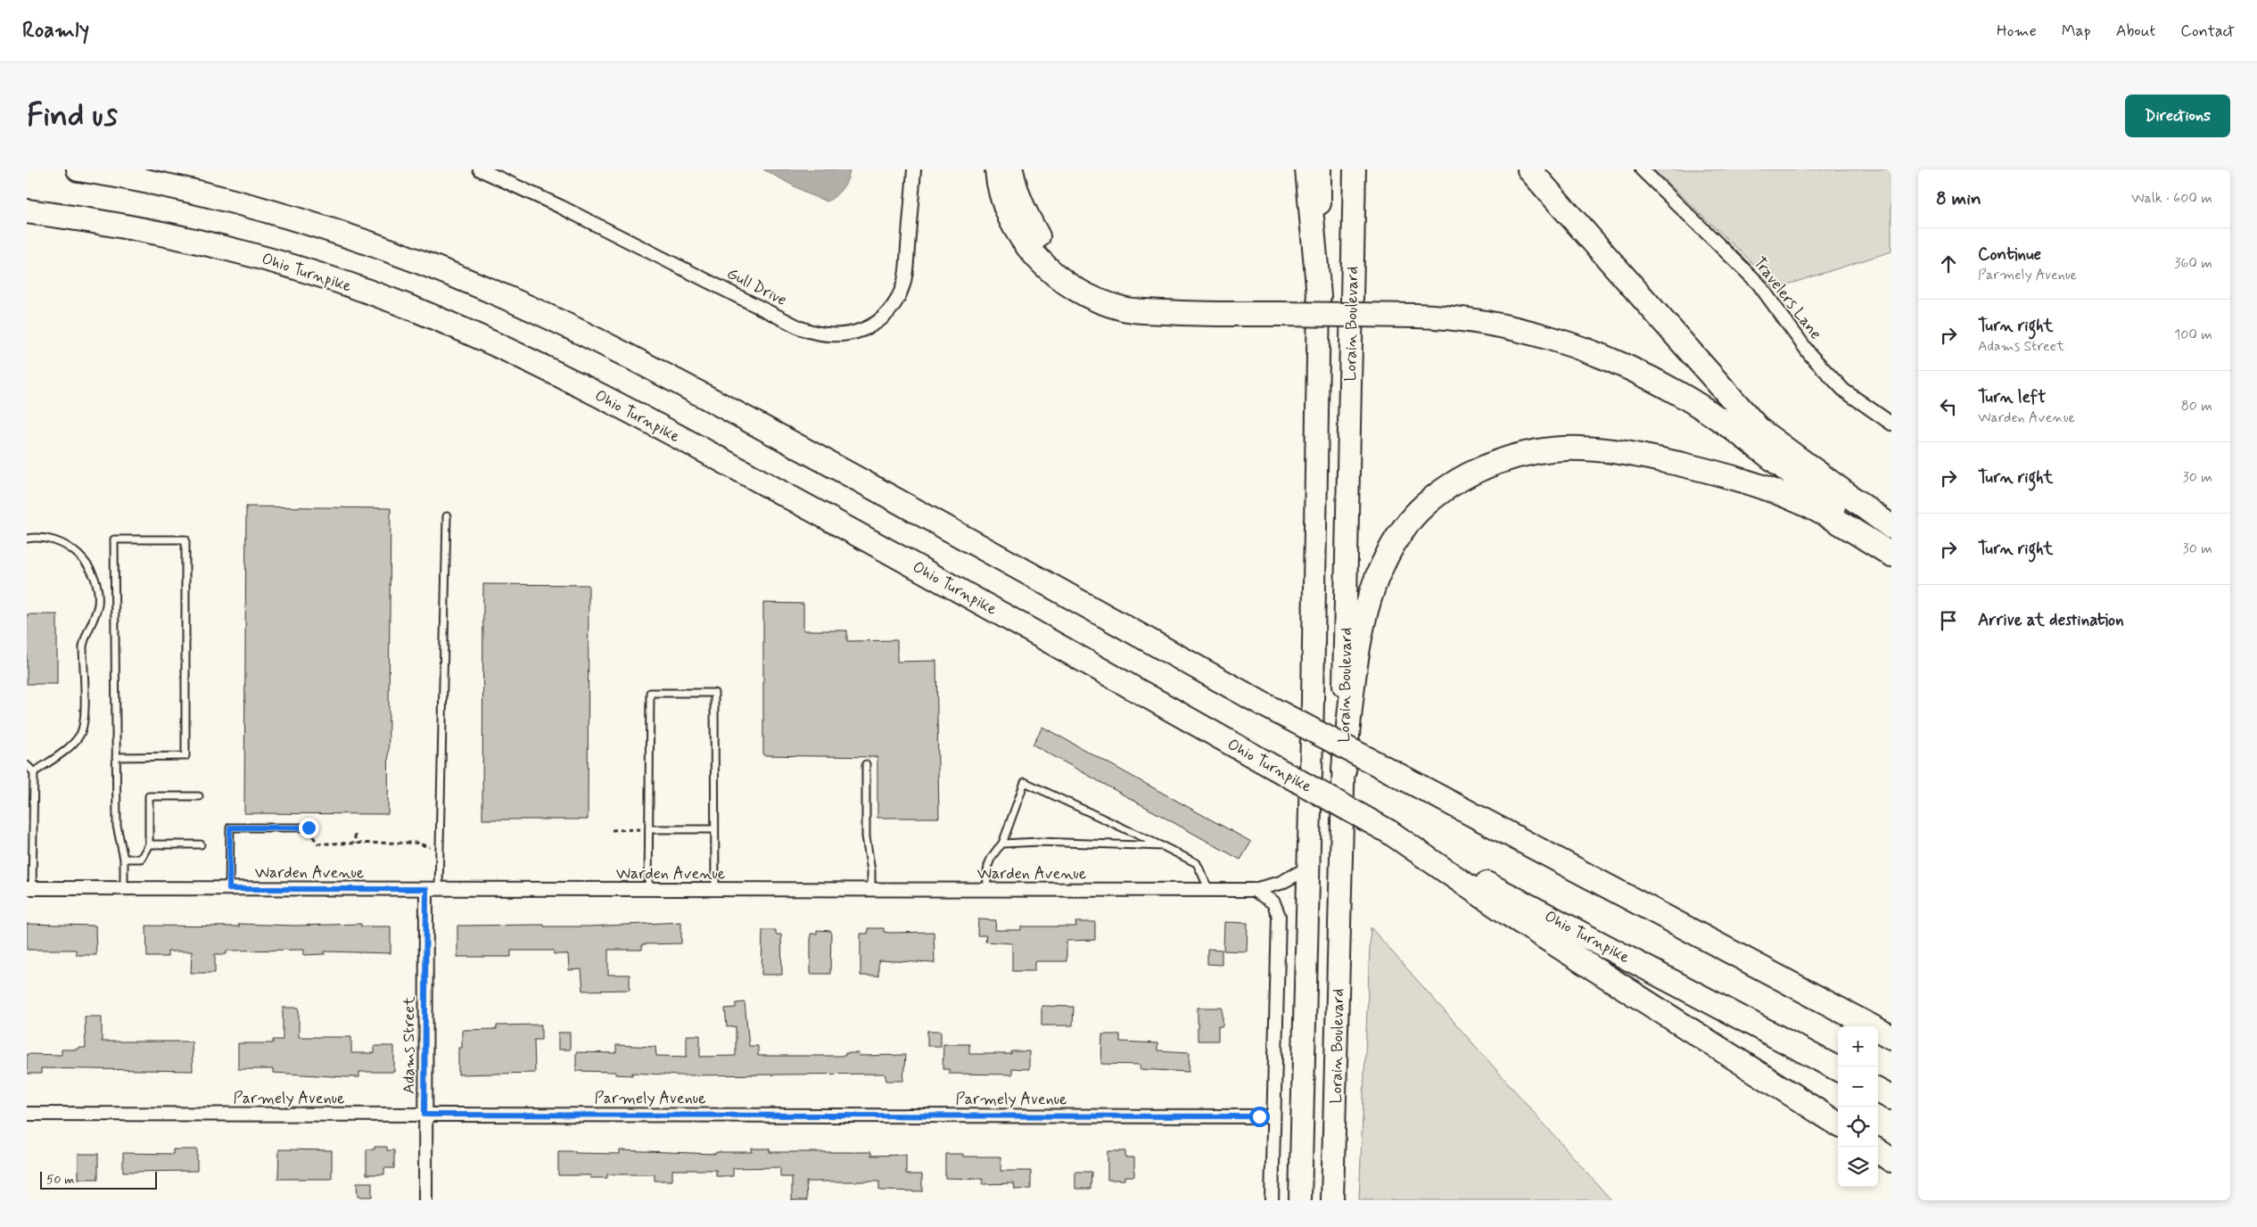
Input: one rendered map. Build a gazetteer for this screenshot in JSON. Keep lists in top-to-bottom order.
{
  "streets": {
    "highway": ["Ohio Turnpike", "Lorain Boulevard"],
    "street": [
      "Gull Drive",
      "Travelers Lane",
      "Warden Avenue",
      "Adams Street",
      "Parmely Avenue"
    ]
  },
  "crossings": [
    ["Lorain Boulevard", "Warden Avenue"],
    ["Warden Avenue", "Adams Street"],
    ["Adams Street", "Parmely Avenue"]
  ],
  "scale_bar": "50 m",
  "page": {
    "header": "Roamly",
    "nav": [
      "Home",
      "Map",
      "About",
      "Contact"
    ],
    "buttons": "Directions",
    "title": "Find us",
    "heading": ["8 min", "Walk · 600 m"],
    "list": [
      ["Continue", "Parmely Avenue", "360 m"],
      ["Turn right", "Adams Street", "100 m"],
      ["Turn left", "Warden Avenue", "80 m"],
      ["Turn right", "30 m"],
      ["Turn right", "30 m"],
      "Arrive at destination"
    ],
    "map_buttons": ["+", "−"],
    "scale": "50 m"
  }
}
